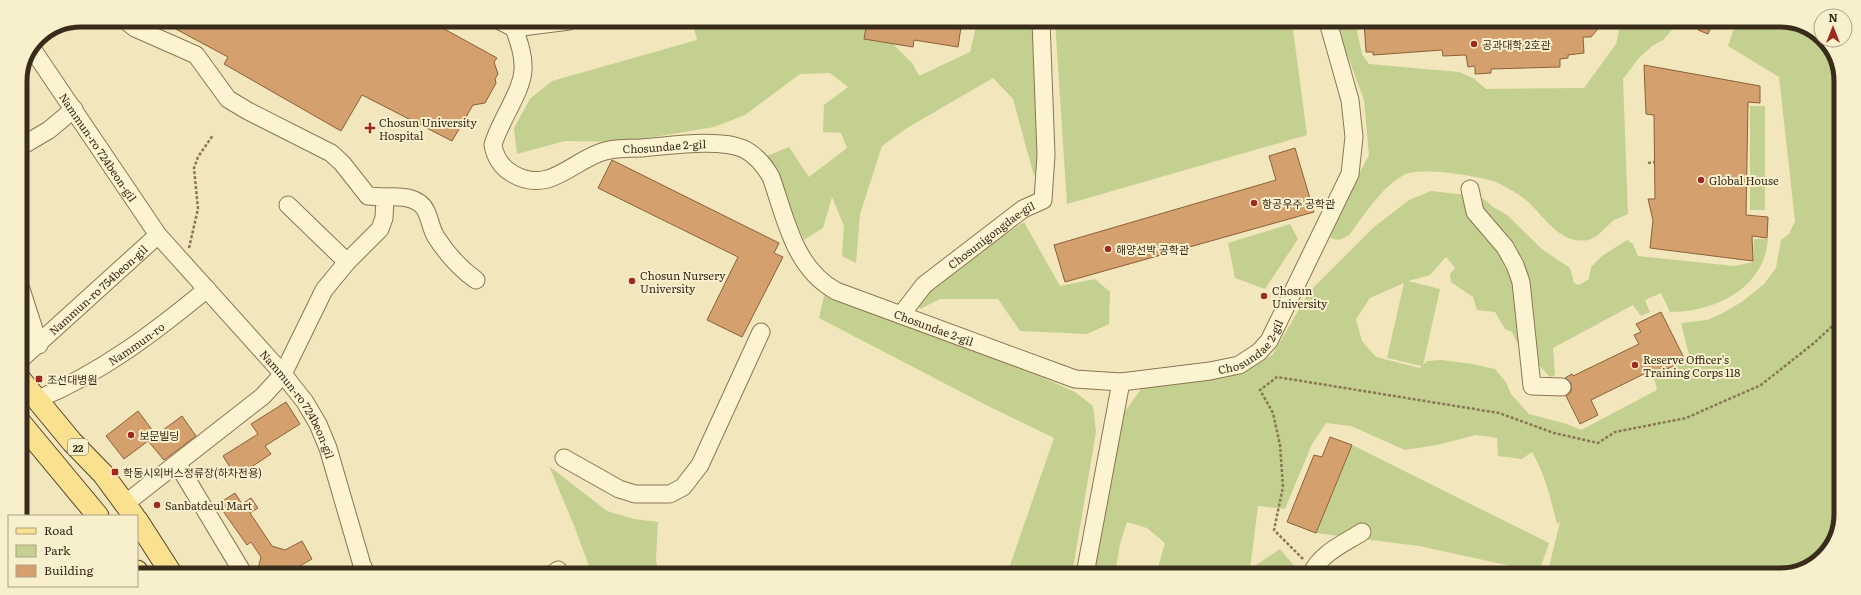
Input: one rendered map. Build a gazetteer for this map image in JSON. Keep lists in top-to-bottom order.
{
  "streets": {
    "main road": ["22"],
    "street": [
      "Chosundae 2-gil",
      "Nammun-ro 724beon-gil",
      "Chosunigongdae-gil",
      "Nammun-ro 754beon-gil",
      "Nammun-ro"
    ]
  },
  "crossings": [
    ["Chosundae 2-gil", "Chosunigongdae-gil"],
    ["Nammun-ro 724beon-gil", "Nammun-ro 754beon-gil"],
    ["Nammun-ro 724beon-gil", "Nammun-ro"],
    ["Nammun-ro", "22"]
  ],
  "places": {
    "other": [
      "공과대학 2호관",
      "Global House",
      "항공우주 공학관",
      "해양선박 공학관",
      "Chosun Nursery University",
      "Chosun University",
      "Reserve Officer's Training Corps 118",
      "보문빌딩",
      "Sanbatdeul Mart"
    ],
    "health": ["Chosun University Hospital"],
    "transit": ["조선대병원", "학동시외버스정류장(하차전용)"]
  },
  "legend": ["Road", "Park", "Building"],
  "north": "top"
}
